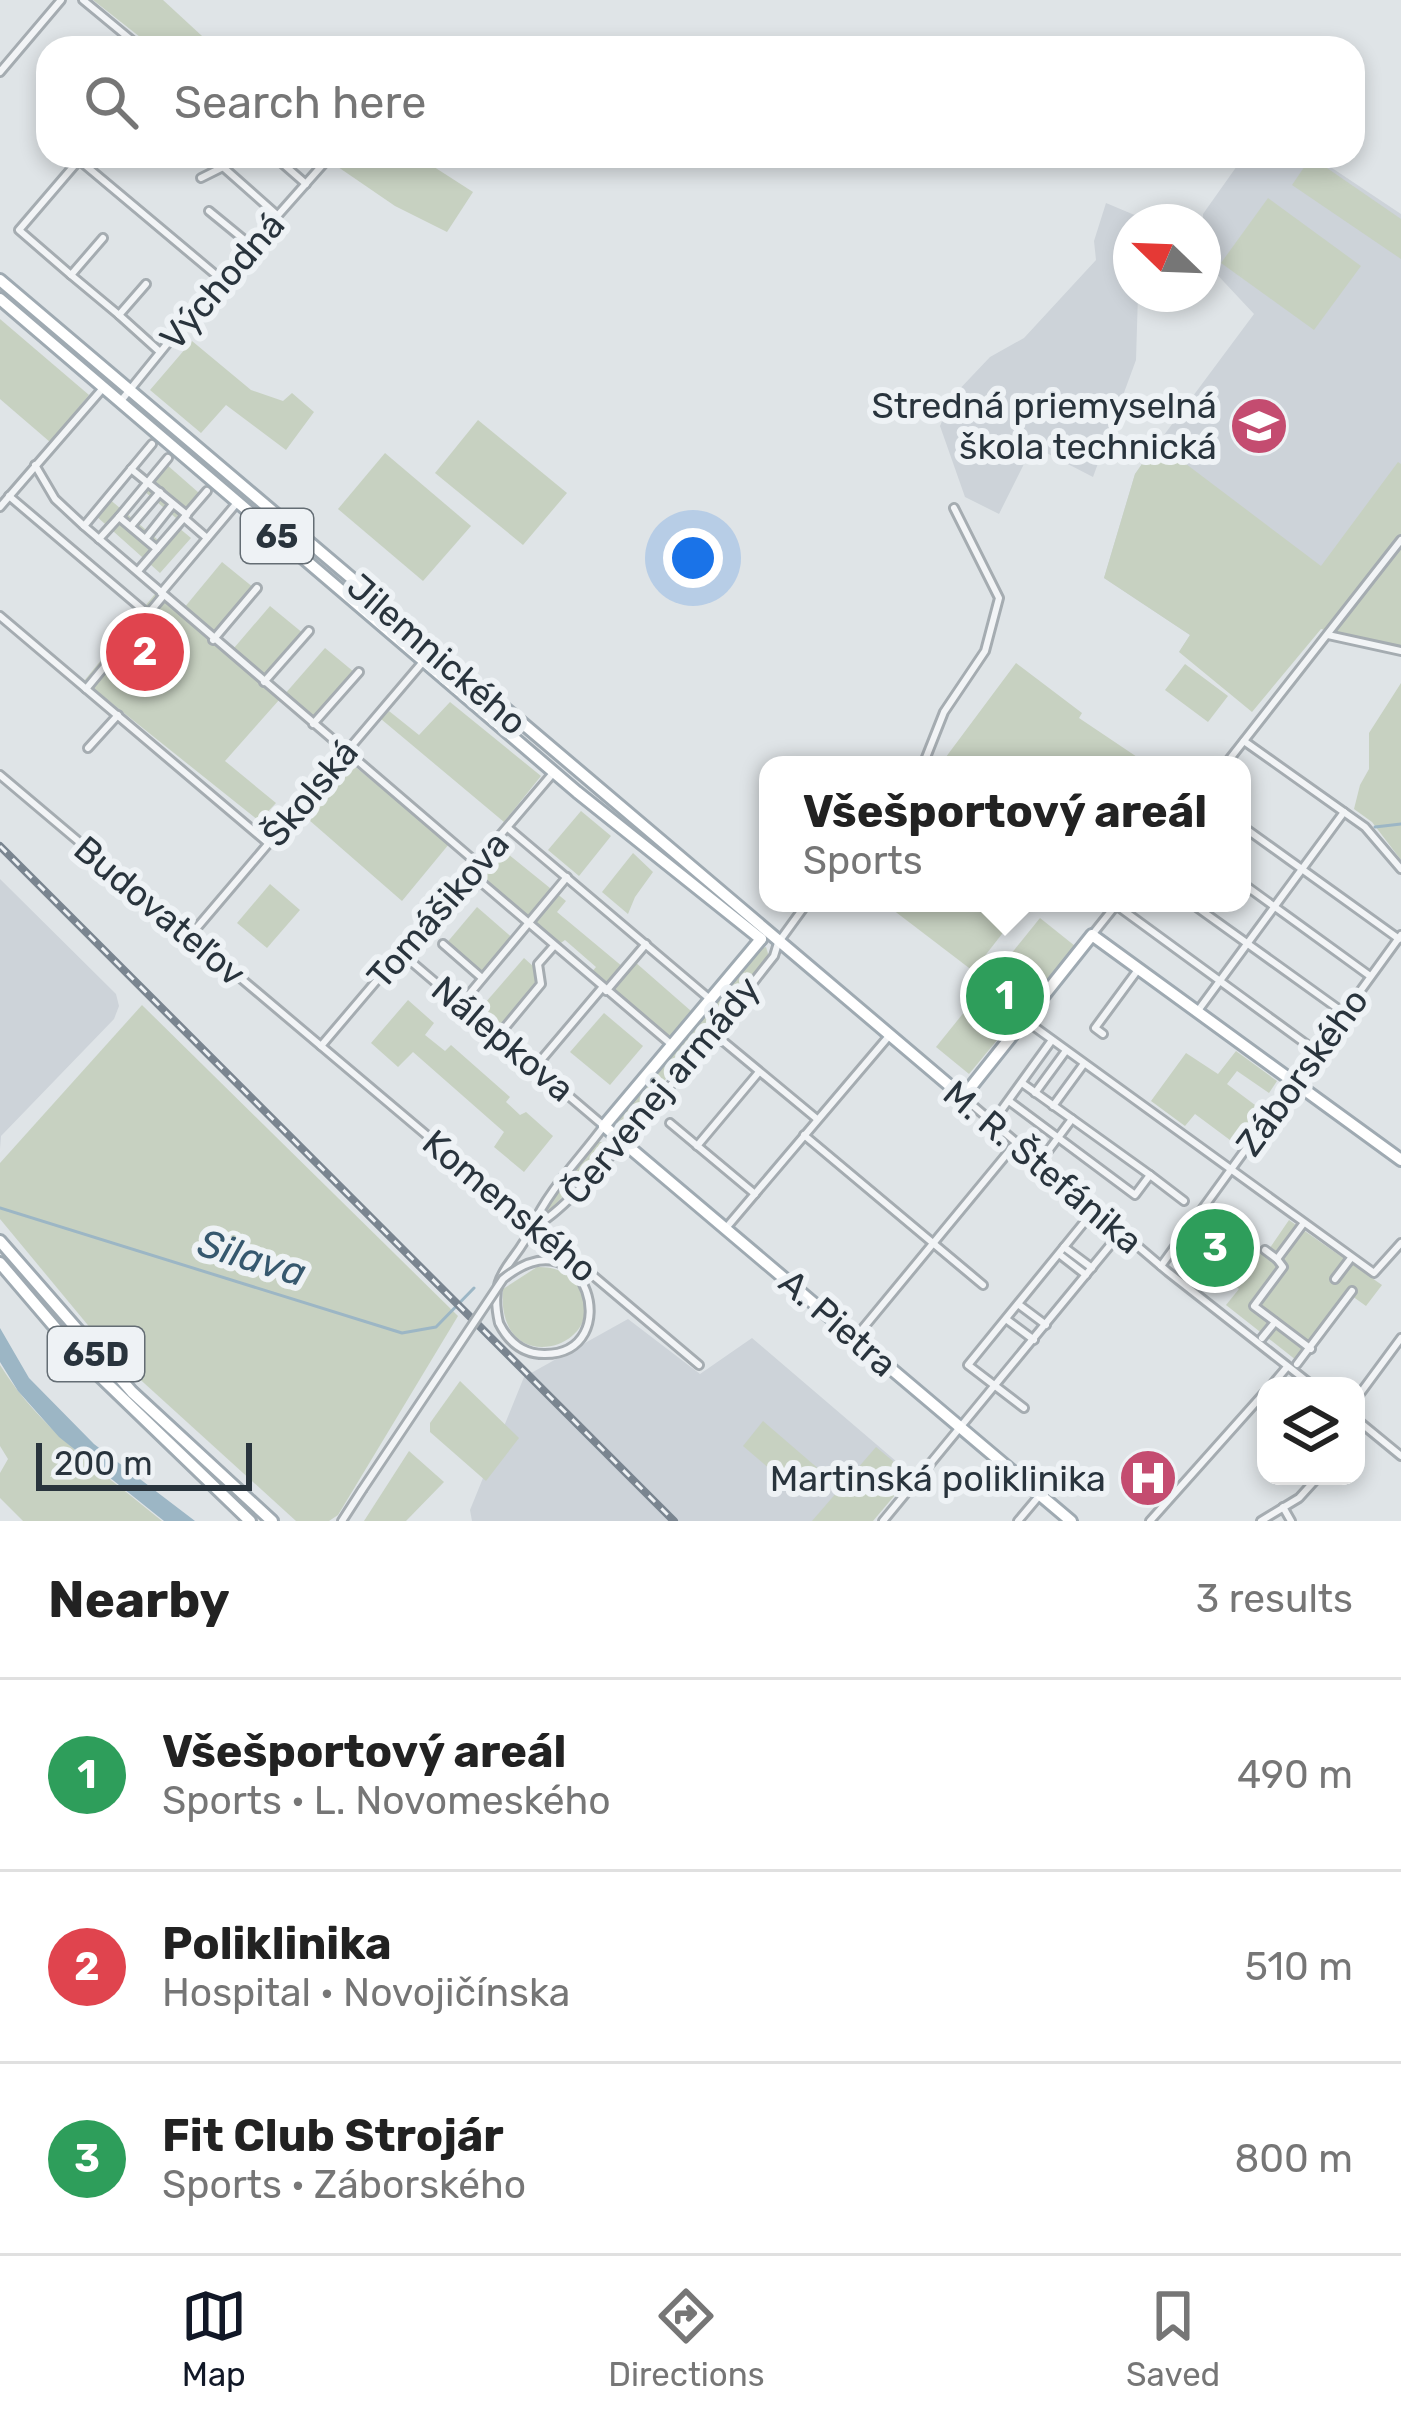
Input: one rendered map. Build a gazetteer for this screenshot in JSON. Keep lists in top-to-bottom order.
{
  "streets": {
    "main road": [
      "65",
      "Jilemnického",
      "Červenej armády",
      "M. R. Štefánika",
      "A. Pietra",
      "65D"
    ],
    "street": [
      "Východná",
      "Školská",
      "Tomášikova",
      "Budovateľov",
      "Nálepkova",
      "Záborského",
      "Komenského"
    ]
  },
  "crossings": [
    ["Východná", "Jilemnického"],
    ["Jilemnického", "Školská"],
    ["Jilemnického", "Tomášikova"],
    ["Jilemnického", "Červenej armády"],
    ["Jilemnického", "M. R. Štefánika"],
    ["Školská", "Budovateľov"],
    ["Tomášikova", "Budovateľov"],
    ["Tomášikova", "Nálepkova"],
    ["Tomášikova", "Komenského"],
    ["Budovateľov", "Komenského"],
    ["Nálepkova", "Červenej armády"],
    ["Nálepkova", "A. Pietra"],
    ["Záborského", "M. R. Štefánika"],
    ["Červenej armády", "M. R. Štefánika"],
    ["Červenej armády", "Komenského"],
    ["Červenej armády", "A. Pietra"]
  ],
  "water": ["Silava"],
  "places": {
    "school or university": ["Stredná priemyselná škola technická"],
    "hospital": ["Martinská poliklinika"]
  },
  "scale_bar": "200 m",
  "north": "top left",
  "page": {
    "search": "Search here",
    "pins": ["2", "1", "3"],
    "popup": ["Všešportový areál", "Sports"],
    "scale": "200 m",
    "heading": ["Nearby", "3 results"],
    "list": [
      {
        "mark": "1",
        "name": "Všešportový areál",
        "note": "Sports · L. Novomeského",
        "value": "490 m"
      },
      {
        "mark": "2",
        "name": "Poliklinika",
        "note": "Hospital · Novojičínska",
        "value": "510 m"
      },
      {
        "mark": "3",
        "name": "Fit Club Strojár",
        "note": "Sports · Záborského",
        "value": "800 m"
      }
    ],
    "nav": ["Map", "Directions", "Saved"]
  }
}
